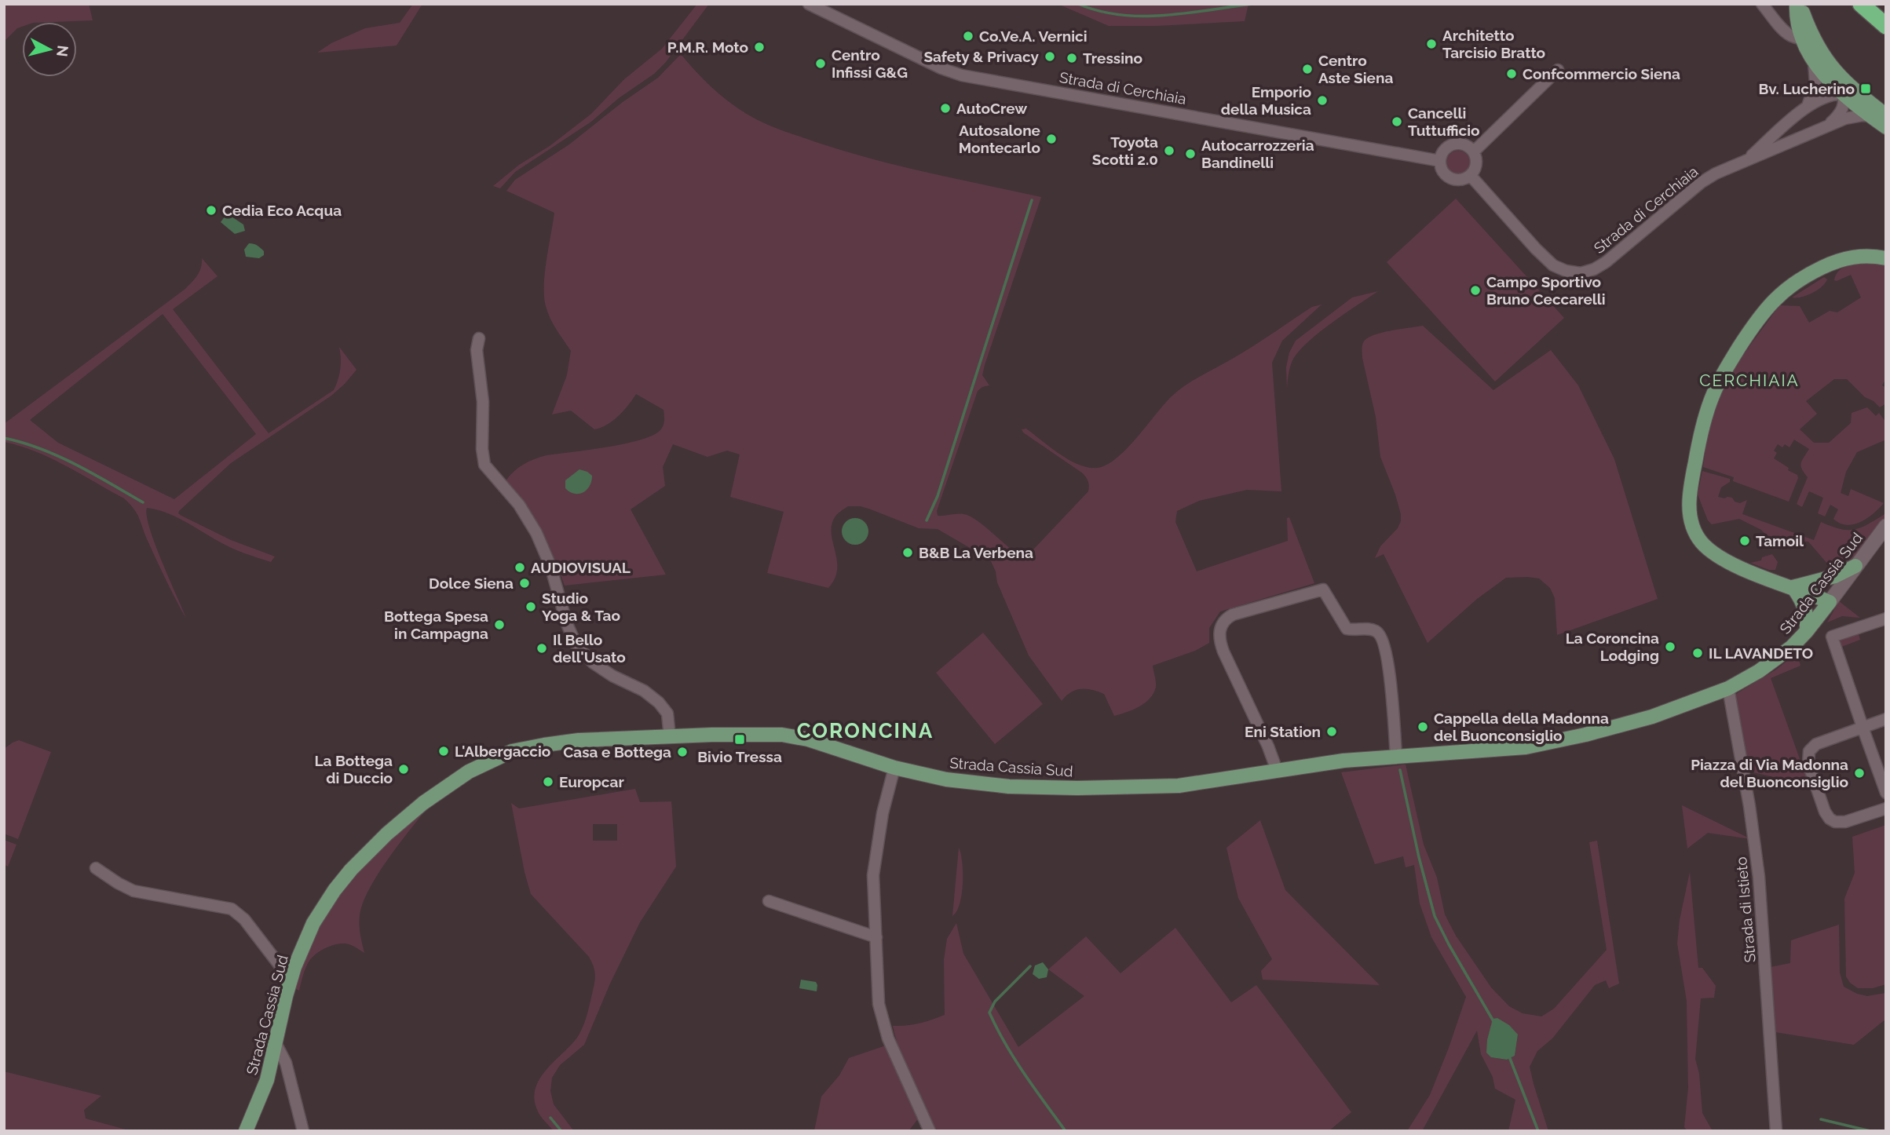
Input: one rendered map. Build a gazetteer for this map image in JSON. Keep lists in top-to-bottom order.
{
  "streets": {
    "main road": ["Strada Cassia Sud"],
    "street": ["Strada di Cerchiaia", "Strada di Istieto"]
  },
  "crossings": [
    ["Strada Cassia Sud", "Strada di Istieto"]
  ],
  "districts": ["CERCHIAIA", "CORONCINA"],
  "places": {
    "other": [
      "Co.Ve.A. Vernici",
      "Architetto Tarcisio Bratto",
      "P.M.R. Moto",
      "Safety & Privacy",
      "Tressino",
      "Centro Infissi G&G",
      "Centro Aste Siena",
      "Confcommercio Siena",
      "Emporio della Musica",
      "AutoCrew",
      "Cancelli Tuttufficio",
      "Autosalone Montecarlo",
      "Toyota Scotti 2.0",
      "Autocarrozzeria Bandinelli",
      "Cedia Eco Acqua",
      "Campo Sportivo Bruno Ceccarelli",
      "Tamoil",
      "B&B La Verbena",
      "AUDIOVISUAL",
      "Dolce Siena",
      "Studio Yoga & Tao",
      "Bottega Spesa in Campagna",
      "La Coroncina Lodging",
      "Il Bello dell'Usato",
      "IL LAVANDETO",
      "Cappella della Madonna del Buonconsiglio",
      "Eni Station",
      "L'Albergaccio",
      "Casa e Bottega",
      "La Bottega di Duccio",
      "Piazza di Via Madonna del Buonconsiglio",
      "Europcar"
    ],
    "transit": ["Bv. Lucherino", "Bivio Tressa"]
  },
  "north": "right"
}
